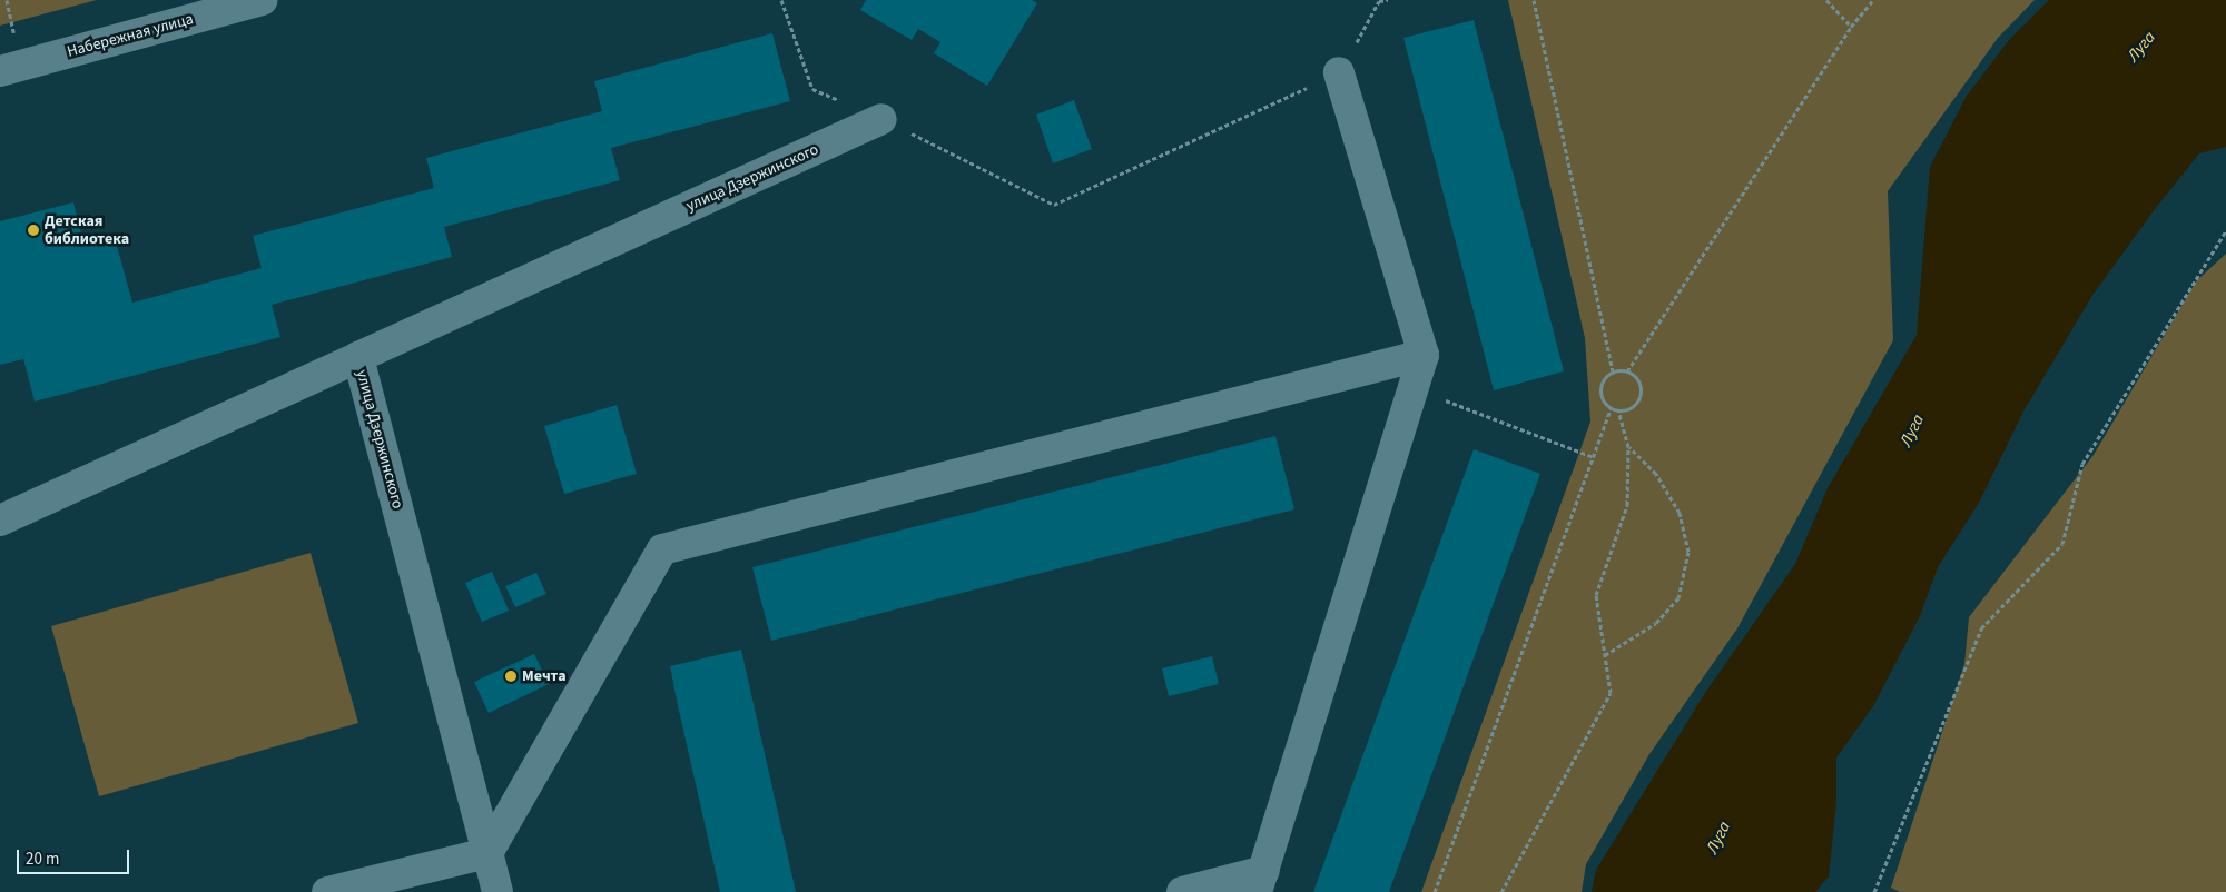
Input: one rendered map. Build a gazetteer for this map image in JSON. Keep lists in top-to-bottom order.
{
  "streets": {
    "street": ["Набережная улица", "улица Дзержинского"]
  },
  "water": ["Луга"],
  "places": ["Детская библиотека", "Мечта"],
  "scale_bar": "20 m"
}
